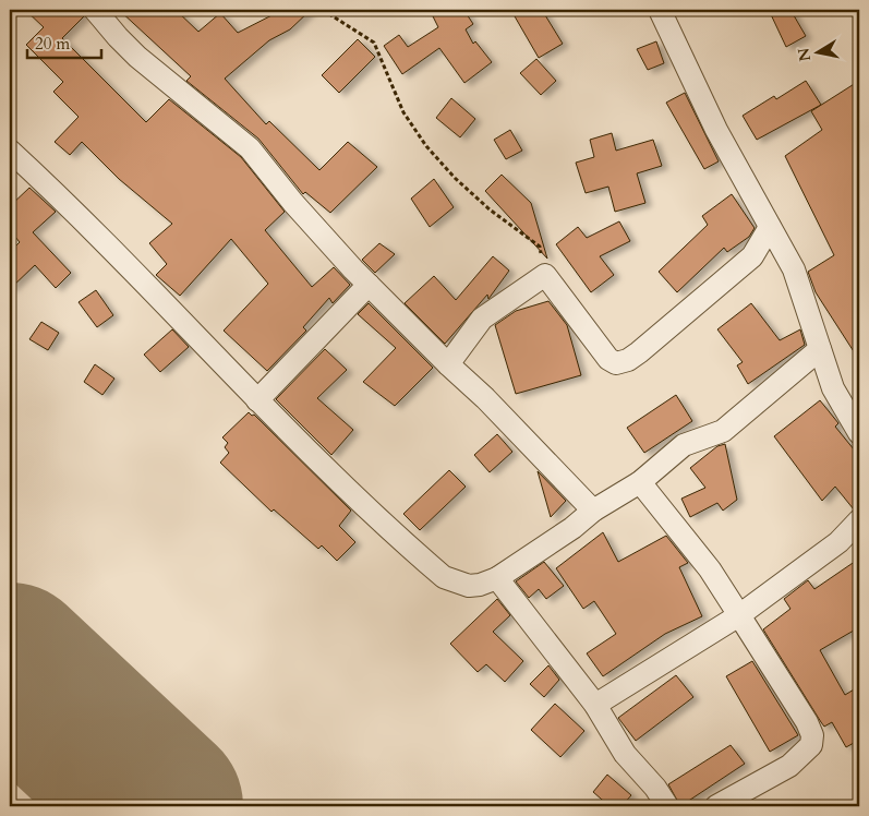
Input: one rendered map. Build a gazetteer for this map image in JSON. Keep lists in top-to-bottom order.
{
  "scale_bar": "20 m",
  "north": "left"
}
